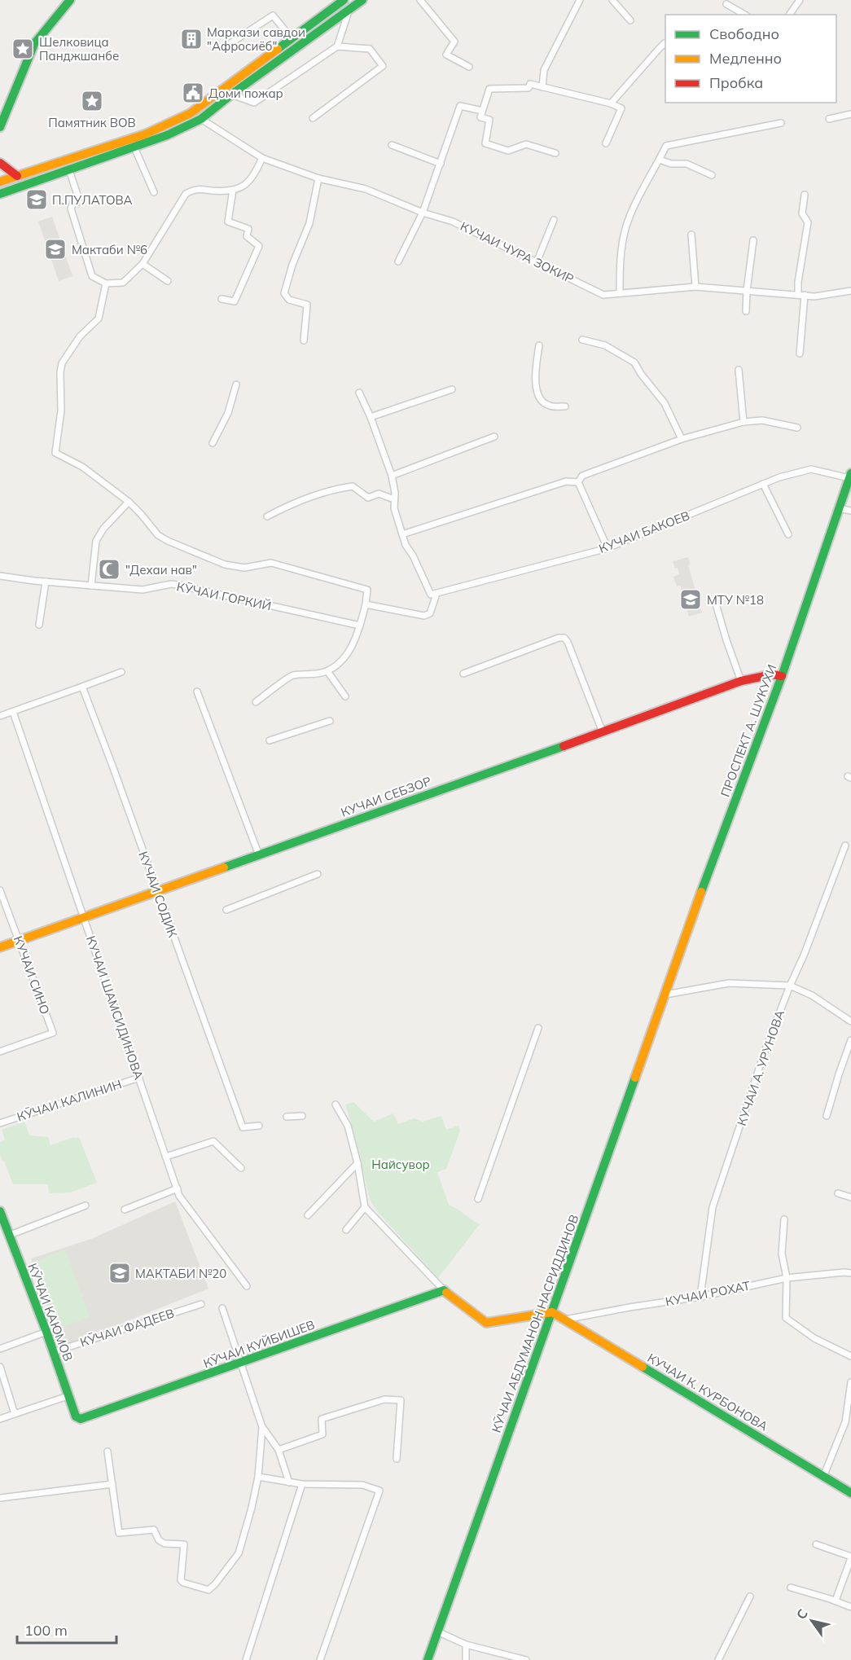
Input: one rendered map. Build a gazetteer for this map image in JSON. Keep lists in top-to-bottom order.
{
  "streets": {
    "main road": [
      "ПРОСПЕКТ А. ШУКУХИ",
      "КУЧАИ СЕБЗОР",
      "КӮЧАИ КАЮМОВ",
      "КӮЧАИ АБДУМАНОН НАСРИДДИНОВ",
      "КӮЧАИ КУЙБИШЕВ",
      "КУЧАИ К. КУРБОНОВА"
    ],
    "street": [
      "КУЧАИ ЧУРА ЗОКИР",
      "КУЧАИ БАКОЕВ",
      "КӮЧАИ ГОРКИЙ",
      "КУЧАИ СОДИК",
      "КУЧАИ СИНО",
      "КУЧАИ ШАМСИДИНОВА",
      "КУЧАИ А. УРУНОВА",
      "КӮЧАИ КАЛИНИН",
      "КУЧАИ РОХАТ",
      "КӮЧАИ ФАДЕЕВ"
    ]
  },
  "crossings": [
    ["КУЧАИ БАКОЕВ", "ПРОСПЕКТ А. ШУКУХИ"],
    ["ПРОСПЕКТ А. ШУКУХИ", "КУЧАИ СЕБЗОР"],
    ["ПРОСПЕКТ А. ШУКУХИ", "КӮЧАИ АБДУМАНОН НАСРИДДИНОВ"],
    ["КУЧАИ СЕБЗОР", "КУЧАИ СОДИК"],
    ["КУЧАИ СЕБЗОР", "КУЧАИ СИНО"],
    ["КУЧАИ СЕБЗОР", "КУЧАИ ШАМСИДИНОВА"],
    ["КУЧАИ ШАМСИДИНОВА", "КӮЧАИ КАЛИНИН"],
    ["КУЧАИ А. УРУНОВА", "КУЧАИ РОХАТ"],
    ["КУЧАИ РОХАТ", "КУЧАИ К. КУРБОНОВА"],
    ["КӮЧАИ КАЮМОВ", "КӮЧАИ ФАДЕЕВ"],
    ["КӮЧАИ КАЮМОВ", "КӮЧАИ КУЙБИШЕВ"],
    ["КӮЧАИ АБДУМАНОН НАСРИДДИНОВ", "КУЧАИ К. КУРБОНОВА"]
  ],
  "parks": ["Найсувор"],
  "places": {
    "building": ["Маркази савдои \"Афросиёб\""],
    "place": ["Шелковица Панджшанбе", "Памятник ВОВ"],
    "public building": ["Доми пожар"],
    "school or university": [
      "П.ПУЛАТОВА",
      "Мактаби №6",
      "МТУ №18",
      "МАКТАБИ №20"
    ],
    "mosque": ["\"Дехаи нав\""]
  },
  "legend": ["Свободно", "Медленно", "Пробка"],
  "scale_bar": "100 m",
  "north": "top left"
}
